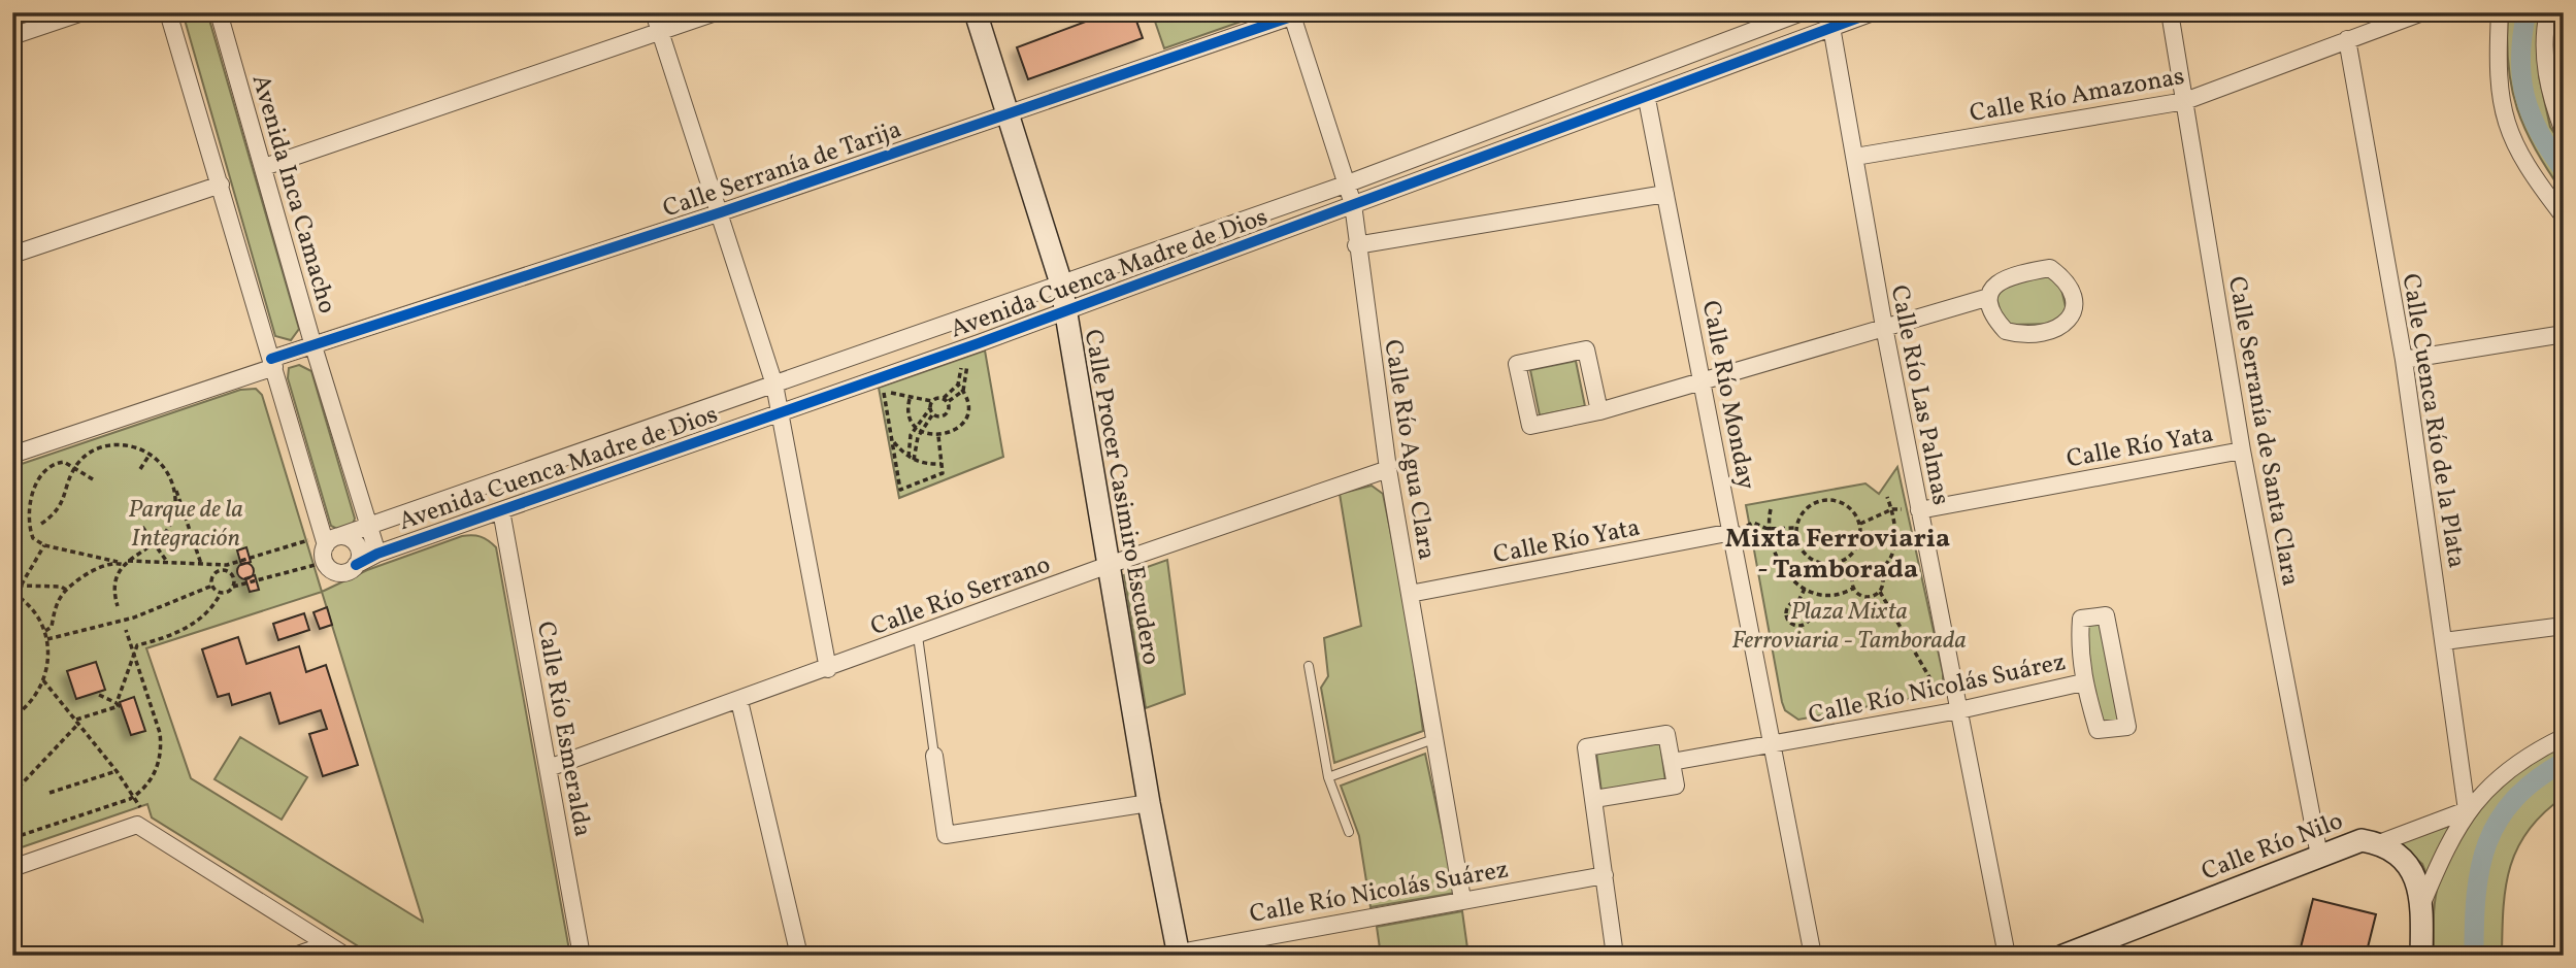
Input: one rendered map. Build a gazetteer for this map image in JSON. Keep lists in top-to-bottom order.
{
  "streets": {
    "main road": ["Calle Procer Casimiro Escudero", "Calle Río Nilo"],
    "street": [
      "Calle Río Amazonas",
      "Calle Serranía de Tarija",
      "Avenida Inca Camacho",
      "Avenida Cuenca Madre de Dios",
      "Calle Río Monday",
      "Calle Río Las Palmas",
      "Calle Cuenca Río de la Plata",
      "Calle Serranía de Santa Clara",
      "Calle Río Yata",
      "Calle Río Agua Clara",
      "Calle Río Serrano",
      "Calle Río Nicolás Suárez",
      "Calle Río Esmeralda"
    ]
  },
  "crossings": [
    ["Calle Río Amazonas", "Calle Río Las Palmas"],
    ["Calle Río Amazonas", "Calle Cuenca Río de la Plata"],
    ["Calle Río Amazonas", "Calle Serranía de Santa Clara"],
    ["Calle Serranía de Tarija", "Avenida Inca Camacho"],
    ["Calle Serranía de Tarija", "Calle Río Agua Clara"],
    ["Calle Serranía de Tarija", "Calle Procer Casimiro Escudero"],
    ["Avenida Inca Camacho", "Avenida Cuenca Madre de Dios"],
    ["Avenida Cuenca Madre de Dios", "Calle Río Monday"],
    ["Avenida Cuenca Madre de Dios", "Calle Río Las Palmas"],
    ["Avenida Cuenca Madre de Dios", "Calle Río Agua Clara"],
    ["Avenida Cuenca Madre de Dios", "Calle Procer Casimiro Escudero"],
    ["Avenida Cuenca Madre de Dios", "Calle Río Esmeralda"],
    ["Calle Río Monday", "Calle Río Yata"],
    ["Calle Río Monday", "Calle Río Nicolás Suárez"],
    ["Calle Río Las Palmas", "Calle Río Yata"],
    ["Calle Río Las Palmas", "Calle Río Nicolás Suárez"],
    ["Calle Serranía de Santa Clara", "Calle Río Yata"],
    ["Calle Serranía de Santa Clara", "Calle Río Nilo"],
    ["Calle Río Yata", "Calle Río Agua Clara"],
    ["Calle Río Agua Clara", "Calle Río Serrano"],
    ["Calle Río Agua Clara", "Calle Río Nicolás Suárez"],
    ["Calle Procer Casimiro Escudero", "Calle Río Serrano"],
    ["Calle Procer Casimiro Escudero", "Calle Río Nicolás Suárez"],
    ["Calle Río Serrano", "Calle Río Esmeralda"]
  ],
  "districts": ["Mixta Ferroviaria - Tamborada"],
  "parks": ["Parque de la Integración", "Plaza Mixta Ferroviaria - Tamborada"]
}
